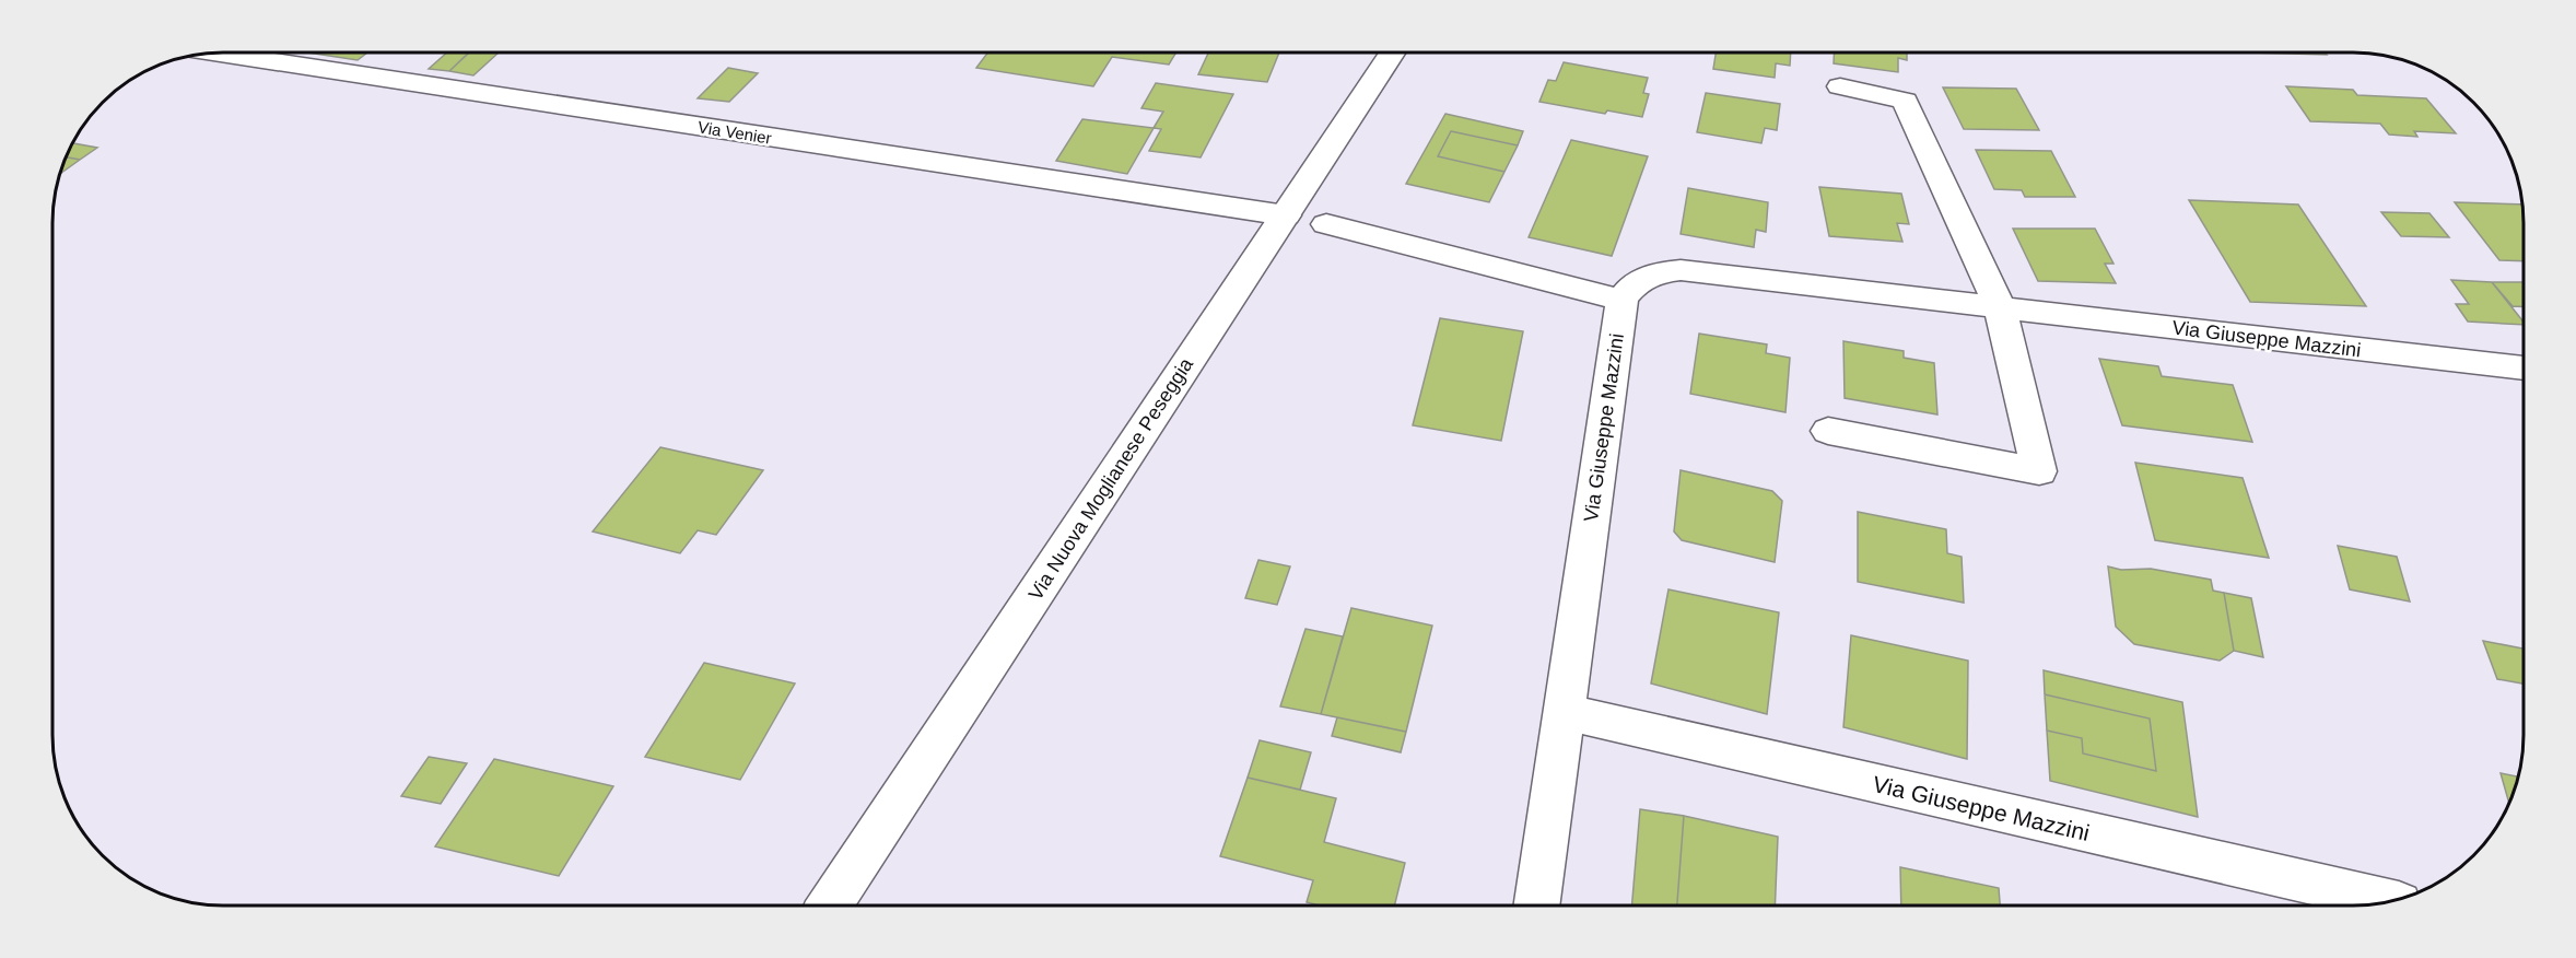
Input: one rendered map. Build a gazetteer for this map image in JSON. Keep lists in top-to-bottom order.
{
  "streets": {
    "street": ["Via Venier", "Via Giuseppe Mazzini", "Via Nuova Moglianese Peseggia"]
  },
  "crossings": [
    ["Via Venier", "Via Nuova Moglianese Peseggia"]
  ]
}
